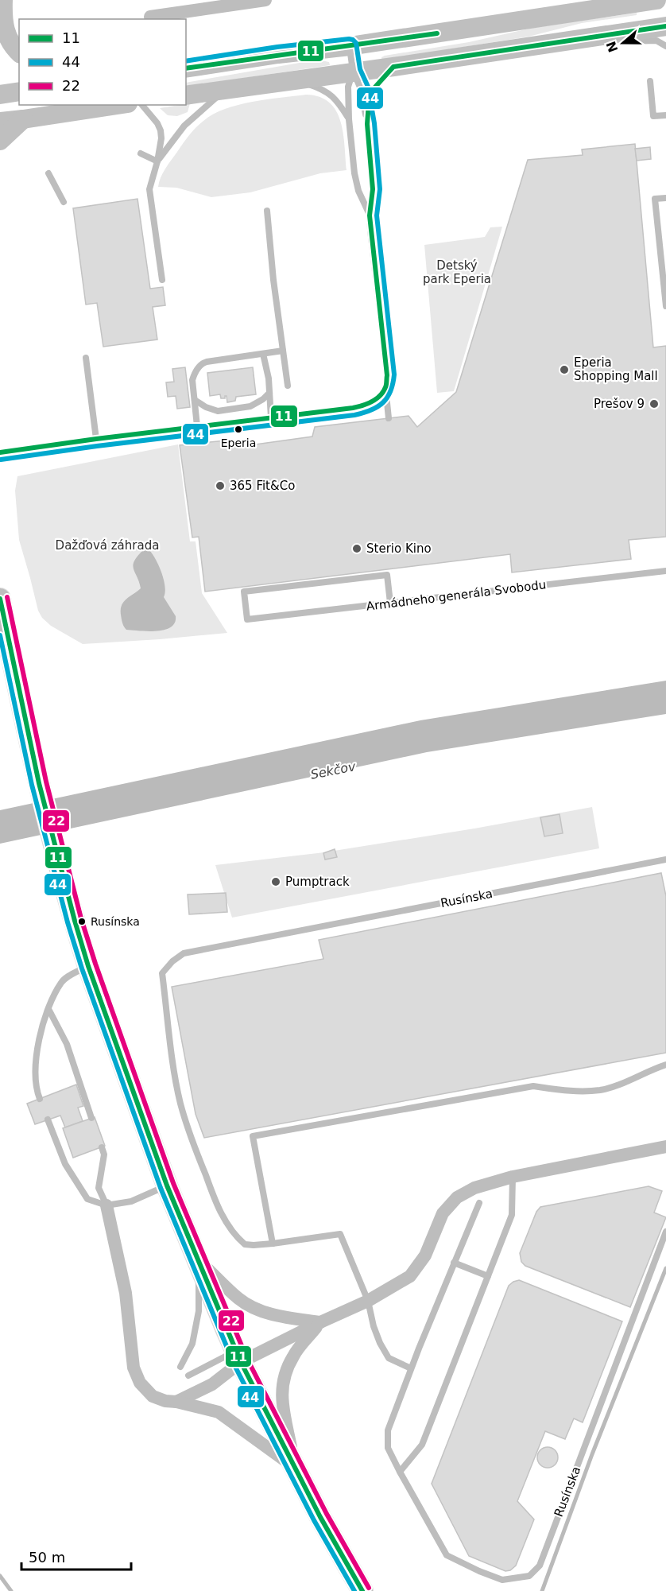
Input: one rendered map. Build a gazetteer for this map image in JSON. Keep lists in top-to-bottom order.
{
  "streets": {
    "lane": ["Armádneho generála Svobodu", "Rusínska"]
  },
  "water": ["Sekčov"],
  "parks": ["Detský park Eperia", "Dažďová záhrada"],
  "places": [
    "Eperia Shopping Mall",
    "Prešov 9",
    "Eperia",
    "365 Fit&Co",
    "Sterio Kino",
    "Pumptrack",
    "Rusínska"
  ],
  "lines": ["transit line 11", "transit line 44", "transit line 22"],
  "legend": ["11", "44", "22"],
  "scale_bar": "50 m",
  "north": "left"
}
